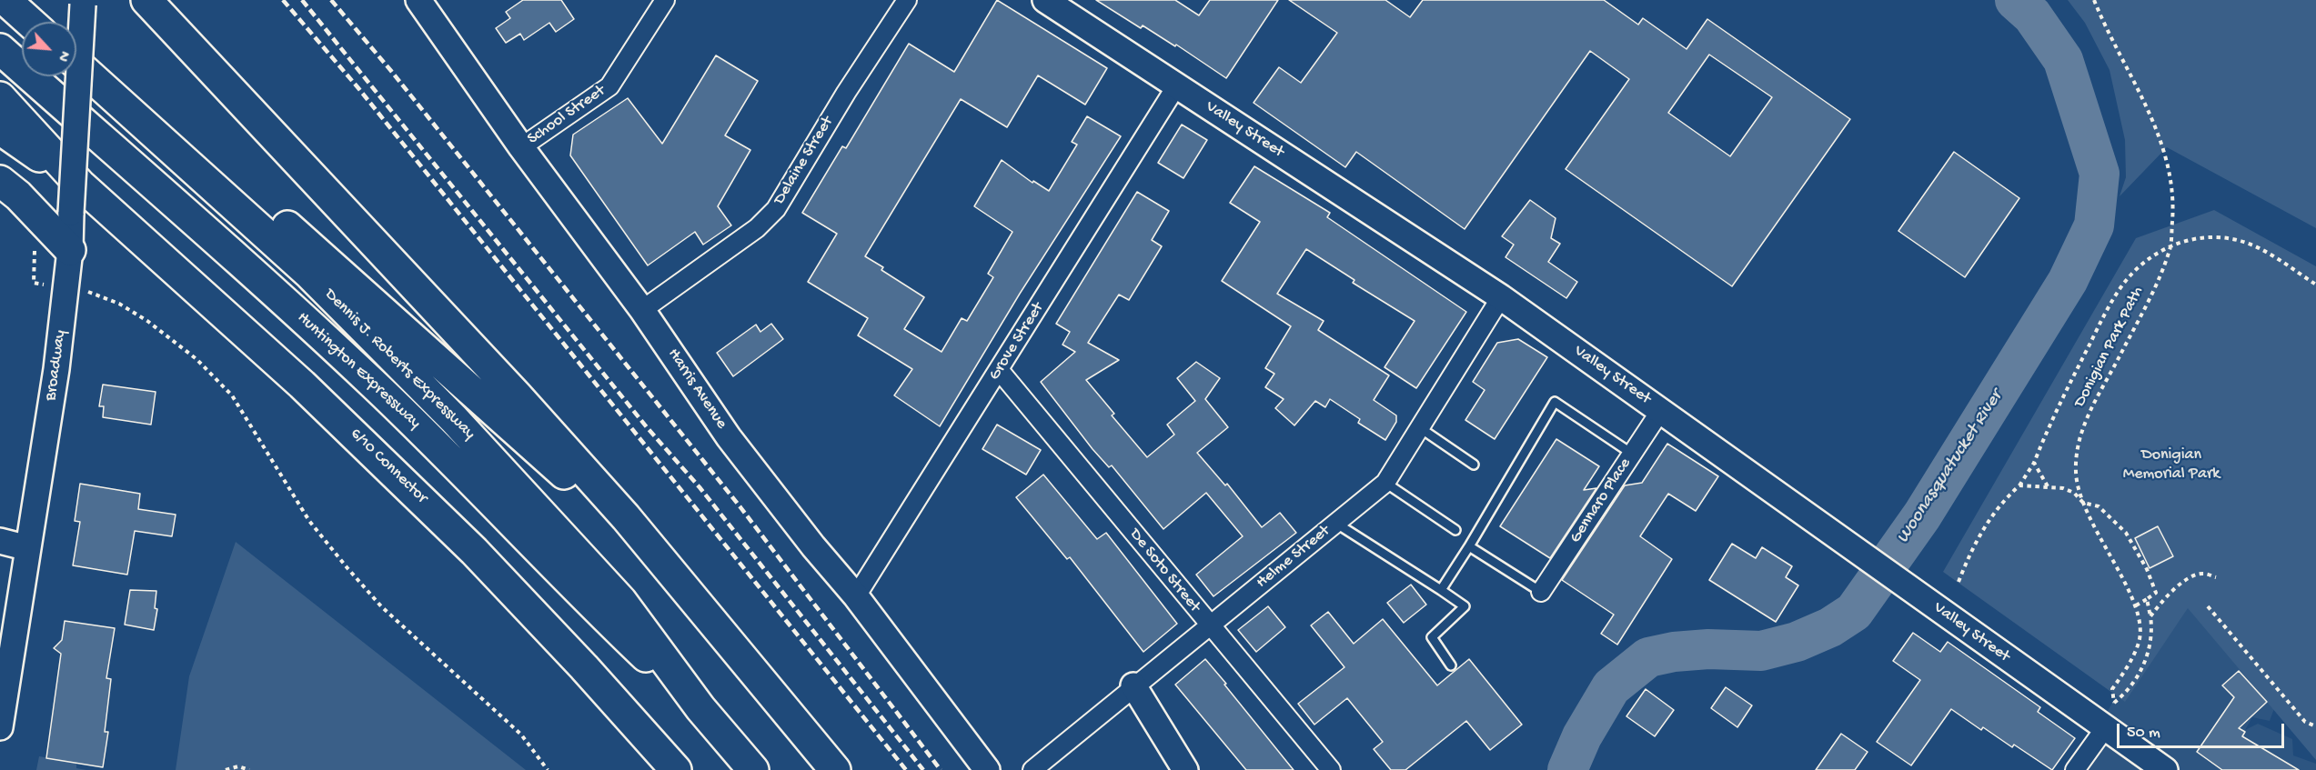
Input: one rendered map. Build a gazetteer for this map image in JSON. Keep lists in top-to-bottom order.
{
  "streets": {
    "highway": ["Dennis J. Roberts Expressway", "Huntington Expressway", "6/10 Connector"],
    "main road": ["Valley Street", "Broadway", "Harris Avenue"],
    "street": [
      "School Street",
      "Delaine Street",
      "Grove Street",
      "Gennaro Place",
      "Helme Street",
      "De Soto Street"
    ],
    "path": ["Donigian Park Path"]
  },
  "crossings": [
    ["School Street", "Harris Avenue"],
    ["Valley Street", "Grove Street"],
    ["Valley Street", "Gennaro Place"],
    ["Valley Street", "Helme Street"],
    ["Delaine Street", "Harris Avenue"],
    ["Grove Street", "Harris Avenue"],
    ["Grove Street", "De Soto Street"],
    ["Dennis J. Roberts Expressway", "Huntington Expressway"],
    ["Helme Street", "De Soto Street"]
  ],
  "water": ["Woonasquatucket River"],
  "parks": ["Donigian Memorial Park"],
  "scale_bar": "50 m",
  "north": "bottom right"
}
